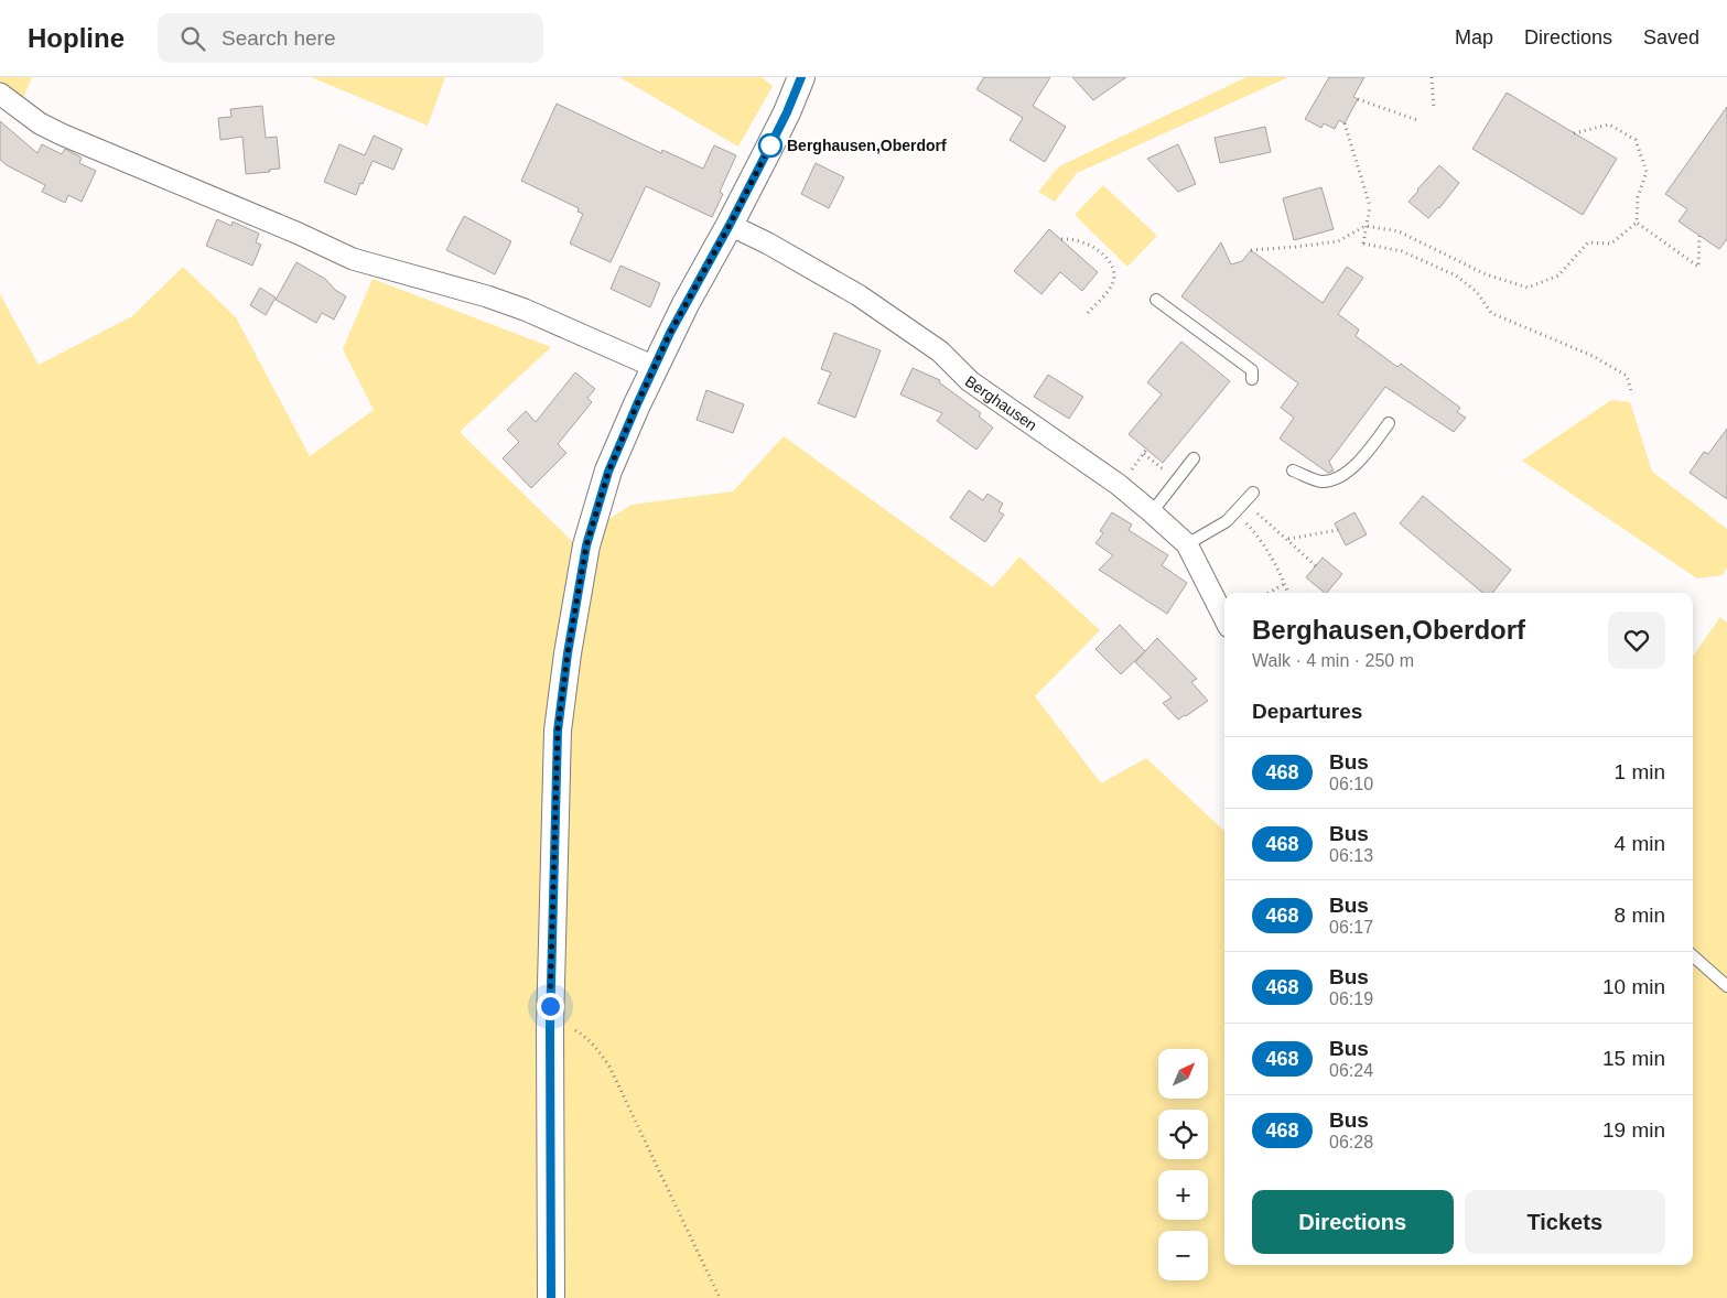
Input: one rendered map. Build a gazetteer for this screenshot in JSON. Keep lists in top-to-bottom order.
{
  "streets": {
    "street": ["Berghausen"]
  },
  "places": ["Berghausen,Oberdorf"],
  "lines": ["bus line 468"],
  "north": "top right",
  "page": {
    "header": "Hopline",
    "search": "Search here",
    "nav": ["Map", "Directions", "Saved"],
    "heading": [
      ["Berghausen,Oberdorf", "Walk · 4 min · 250 m"],
      "Departures"
    ],
    "list": [
      {
        "mark": "468",
        "name": "Bus",
        "note": "06:10",
        "value": "1 min"
      },
      {
        "mark": "468",
        "name": "Bus",
        "note": "06:13",
        "value": "4 min"
      },
      {
        "mark": "468",
        "name": "Bus",
        "note": "06:17",
        "value": "8 min"
      },
      {
        "mark": "468",
        "name": "Bus",
        "note": "06:19",
        "value": "10 min"
      },
      {
        "mark": "468",
        "name": "Bus",
        "note": "06:24",
        "value": "15 min"
      },
      {
        "mark": "468",
        "name": "Bus",
        "note": "06:28",
        "value": "19 min"
      }
    ],
    "map_buttons": ["+", "−"],
    "buttons": ["Directions", "Tickets"]
  }
}
